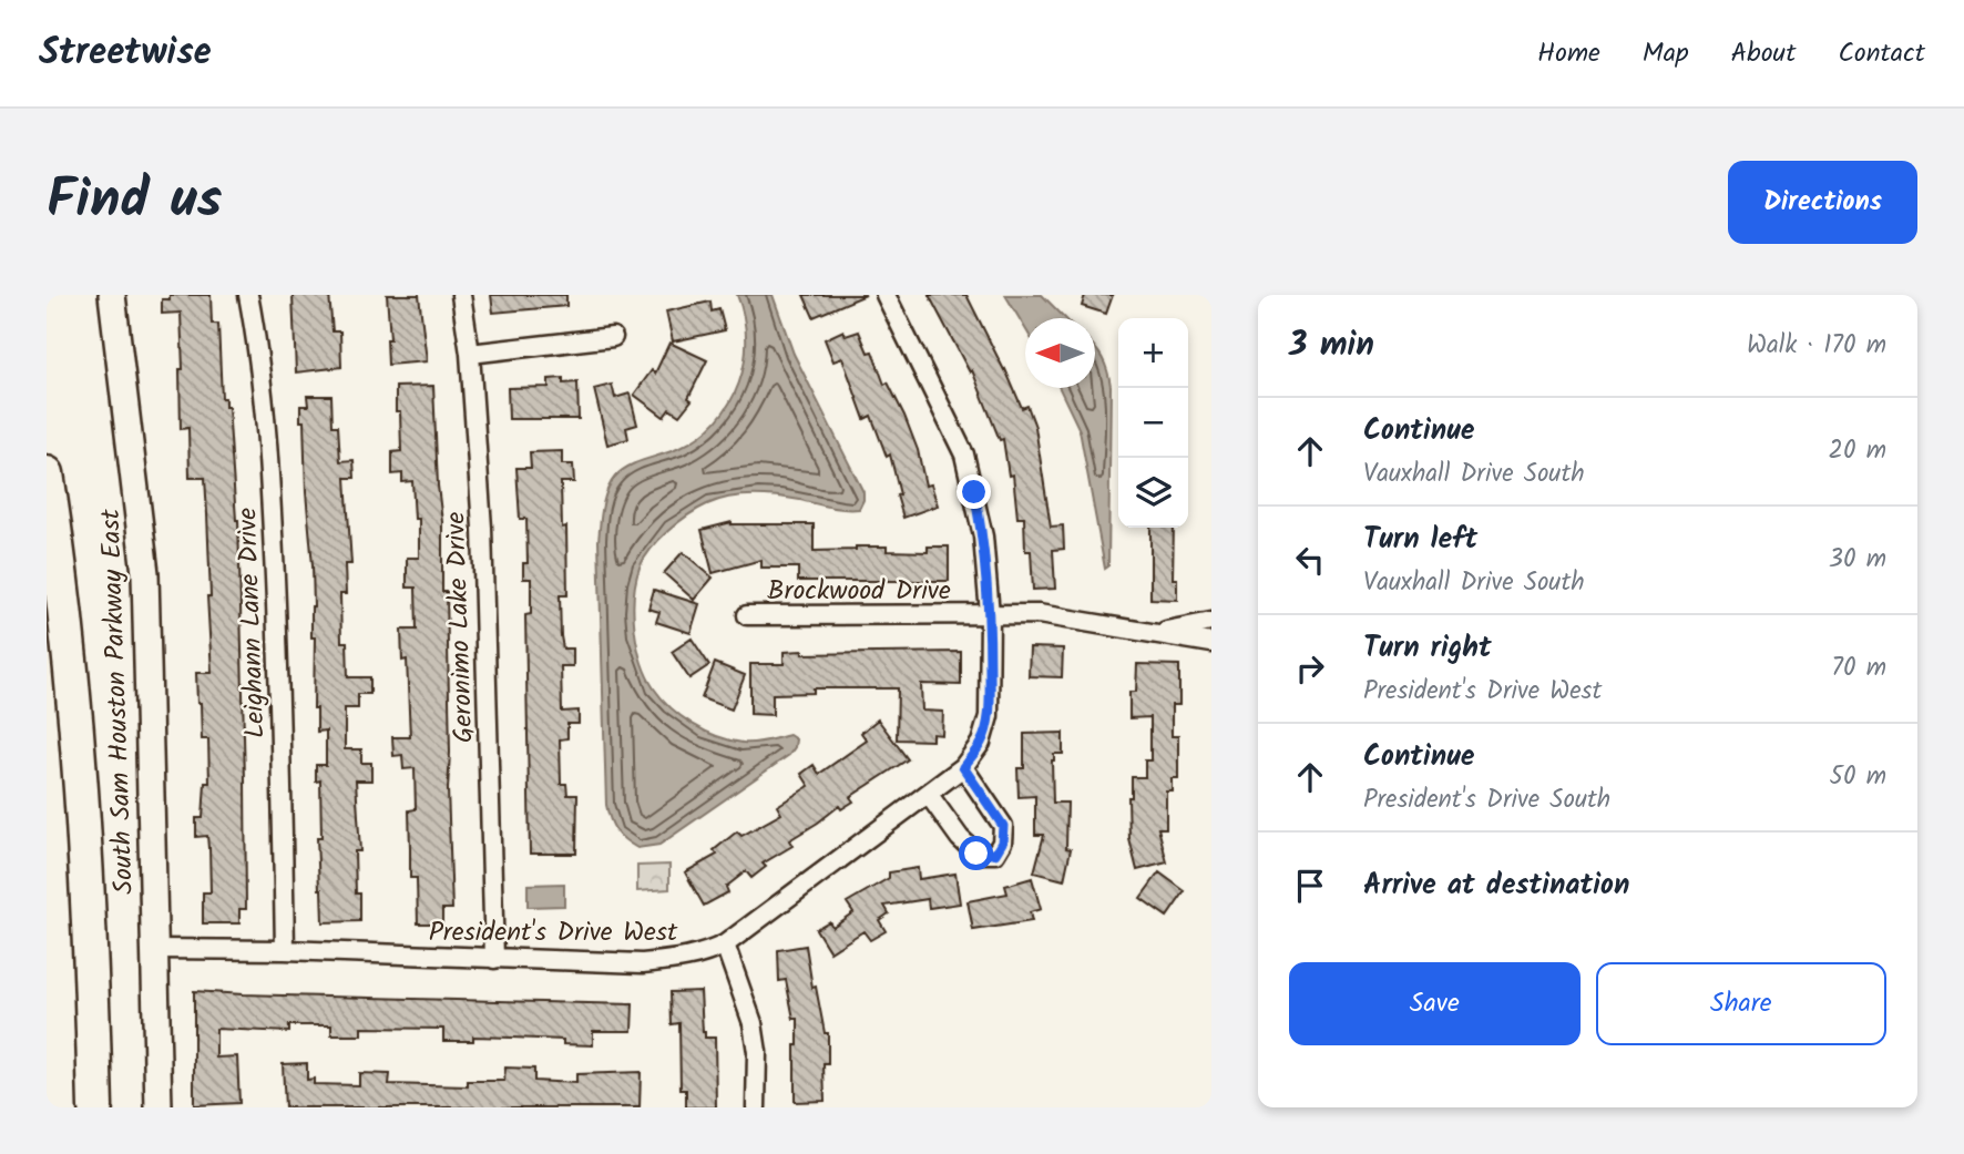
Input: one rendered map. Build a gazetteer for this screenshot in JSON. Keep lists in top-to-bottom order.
{
  "streets": {
    "main road": ["South Sam Houston Parkway East"],
    "street": [
      "Brockwood Drive",
      "Leighann Lane Drive",
      "Geronimo Lake Drive",
      "President's Drive West"
    ]
  },
  "crossings": [
    ["Brockwood Drive", "President's Drive West"],
    ["Leighann Lane Drive", "President's Drive West"],
    ["Geronimo Lake Drive", "President's Drive West"],
    ["South Sam Houston Parkway East", "President's Drive West"]
  ],
  "north": "left",
  "page": {
    "header": "Streetwise",
    "nav": [
      "Home",
      "Map",
      "About",
      "Contact"
    ],
    "title": "Find us",
    "buttons": [
      "Directions",
      ["Save", "Share"]
    ],
    "heading": ["3 min", "Walk · 170 m"],
    "map_buttons": ["+", "−"],
    "list": [
      ["Continue", "Vauxhall Drive South", "20 m"],
      ["Turn left", "Vauxhall Drive South", "30 m"],
      ["Turn right", "President's Drive West", "70 m"],
      ["Continue", "President's Drive South", "50 m"],
      "Arrive at destination"
    ]
  }
}
